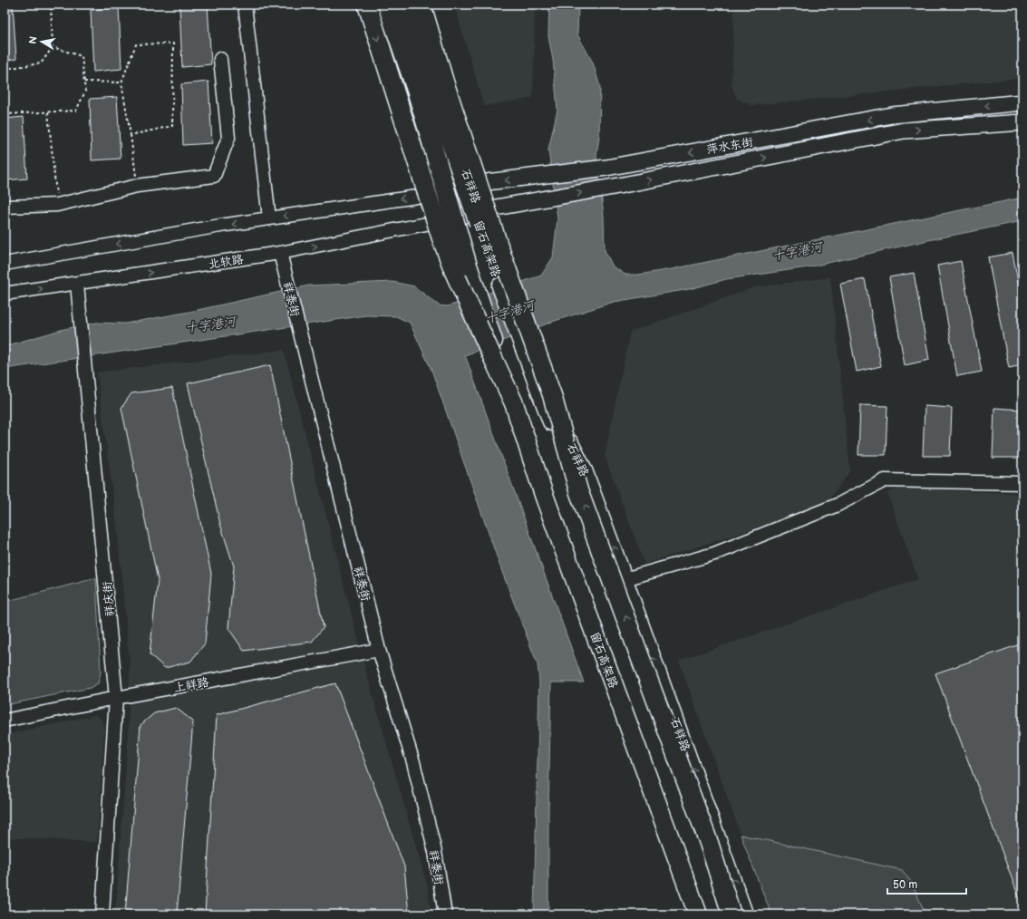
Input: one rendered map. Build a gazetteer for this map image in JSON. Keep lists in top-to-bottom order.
{
  "streets": {
    "highway": ["留石高架路"],
    "main road": ["萍水东街", "石祥路"],
    "street": [
      "北软路",
      "祥泰街",
      "祥庆街",
      "上祥路"
    ]
  },
  "crossings": [
    ["萍水东街", "石祥路"],
    ["萍水东街", "北软路"],
    ["北软路", "祥泰街"],
    ["北软路", "祥庆街"],
    ["祥泰街", "上祥路"],
    ["祥庆街", "上祥路"]
  ],
  "water": ["十字港河"],
  "scale_bar": "50 m",
  "north": "left"
}
